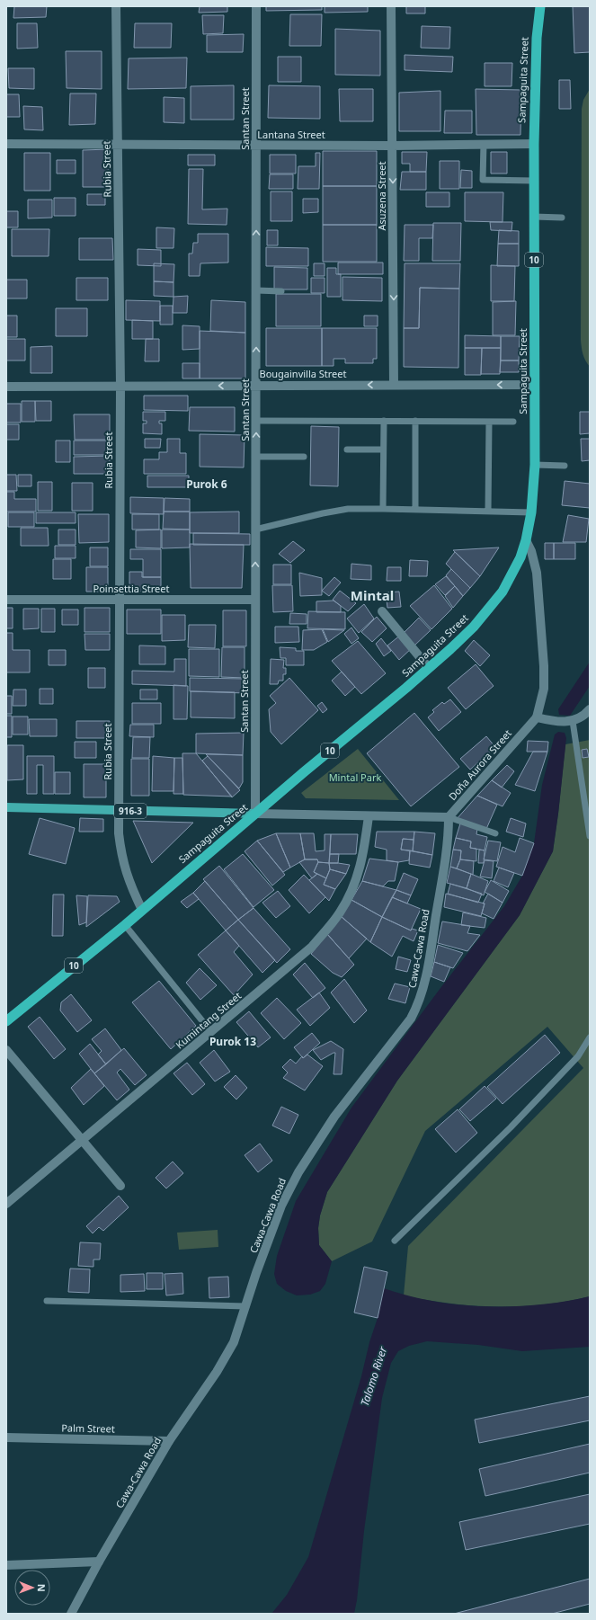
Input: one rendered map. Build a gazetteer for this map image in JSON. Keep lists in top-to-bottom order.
{
  "streets": {
    "highway": ["Sampaguita Street", "10"],
    "main road": ["916-3"],
    "street": [
      "Santan Street",
      "Lantana Street",
      "Rubia Street",
      "Asuzena Street",
      "Bougainvilla Street",
      "Poinsettia Street",
      "Doña Aurora Street",
      "Cawa-Cawa Road",
      "Kumintang Street",
      "Palm Street"
    ]
  },
  "crossings": [
    ["Sampaguita Street", "Santan Street"],
    ["Sampaguita Street", "Lantana Street"],
    ["Sampaguita Street", "Rubia Street"],
    ["Sampaguita Street", "Bougainvilla Street"],
    ["Sampaguita Street", "Doña Aurora Street"],
    ["Sampaguita Street", "916-3"],
    ["Santan Street", "Lantana Street"],
    ["Santan Street", "Bougainvilla Street"],
    ["Santan Street", "Poinsettia Street"],
    ["Santan Street", "916-3"],
    ["Lantana Street", "Rubia Street"],
    ["Lantana Street", "Asuzena Street"],
    ["Rubia Street", "Bougainvilla Street"],
    ["Rubia Street", "Poinsettia Street"],
    ["Rubia Street", "916-3"],
    ["Asuzena Street", "Bougainvilla Street"],
    ["Doña Aurora Street", "Cawa-Cawa Road"],
    ["Cawa-Cawa Road", "Palm Street"]
  ],
  "one_way": ["Santan Street", "Asuzena Street", "Bougainvilla Street"],
  "districts": ["Purok 6", "Mintal", "Purok 13"],
  "water": ["Talomo River"],
  "parks": ["Mintal Park"],
  "north": "right"
}
